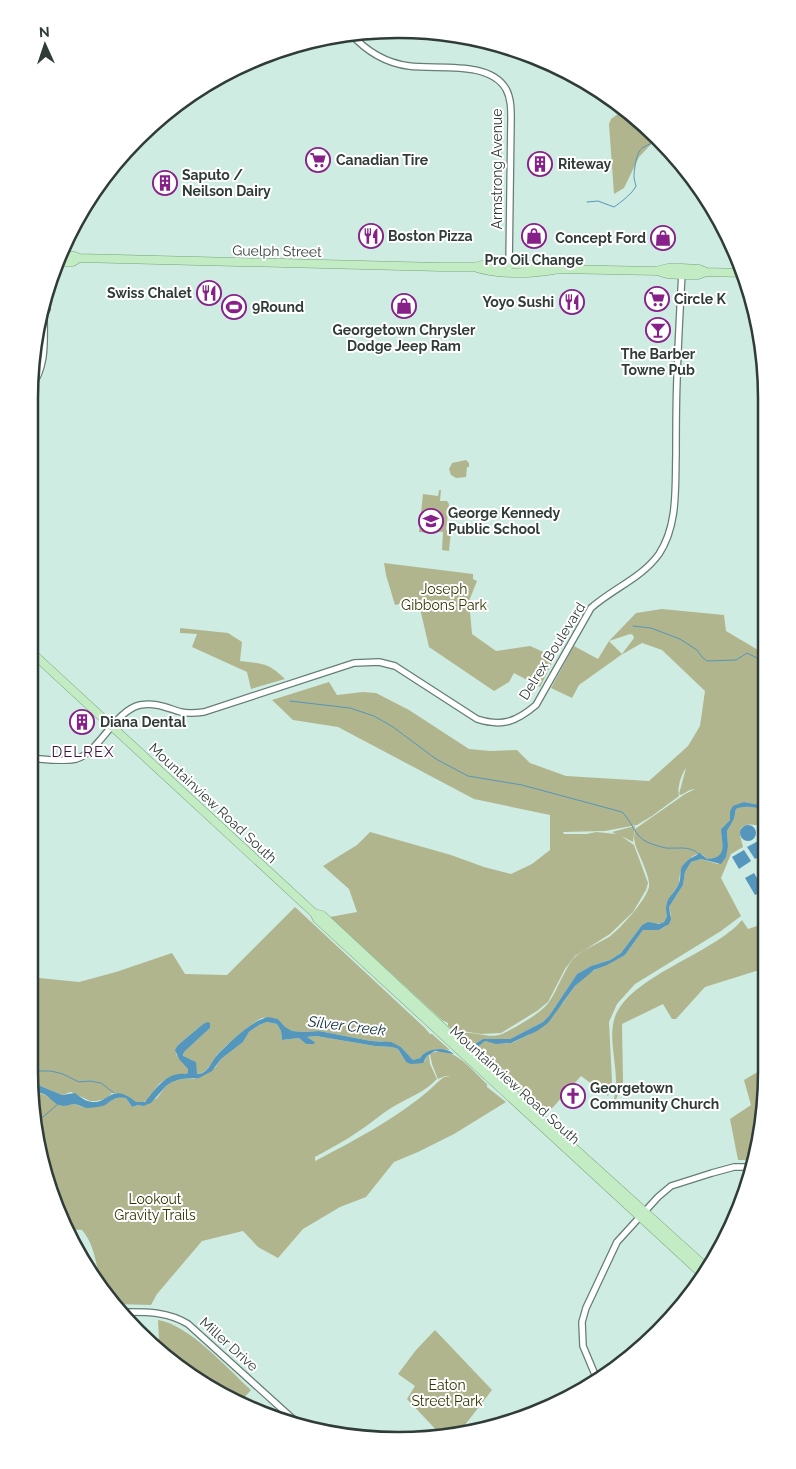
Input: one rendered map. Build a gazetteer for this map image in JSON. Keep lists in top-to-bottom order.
{
  "streets": {
    "main road": ["Guelph Street", "Mountainview Road South"],
    "street": ["Armstrong Avenue", "Delrex Boulevard", "Miller Drive"]
  },
  "crossings": [
    ["Armstrong Avenue", "Guelph Street"],
    ["Guelph Street", "Delrex Boulevard"],
    ["Delrex Boulevard", "Mountainview Road South"]
  ],
  "districts": ["DELREX"],
  "water": ["Silver Creek"],
  "parks": ["Joseph Gibbons Park", "Lookout Gravity Trails", "Eaton Street Park"],
  "places": {
    "supermarket": ["Canadian Tire", "Circle K"],
    "building": ["Riteway", "Saputo / Neilson Dairy", "Diana Dental"],
    "restaurant": ["Boston Pizza", "Swiss Chalet", "Yoyo Sushi"],
    "shop": ["Pro Oil Change", "Concept Ford", "Georgetown Chrysler Dodge Jeep Ram"],
    "sports": ["9Round"],
    "bar": ["The Barber Towne Pub"],
    "school or university": ["George Kennedy Public School"],
    "church": ["Georgetown Community Church"]
  },
  "north": "top"
}
